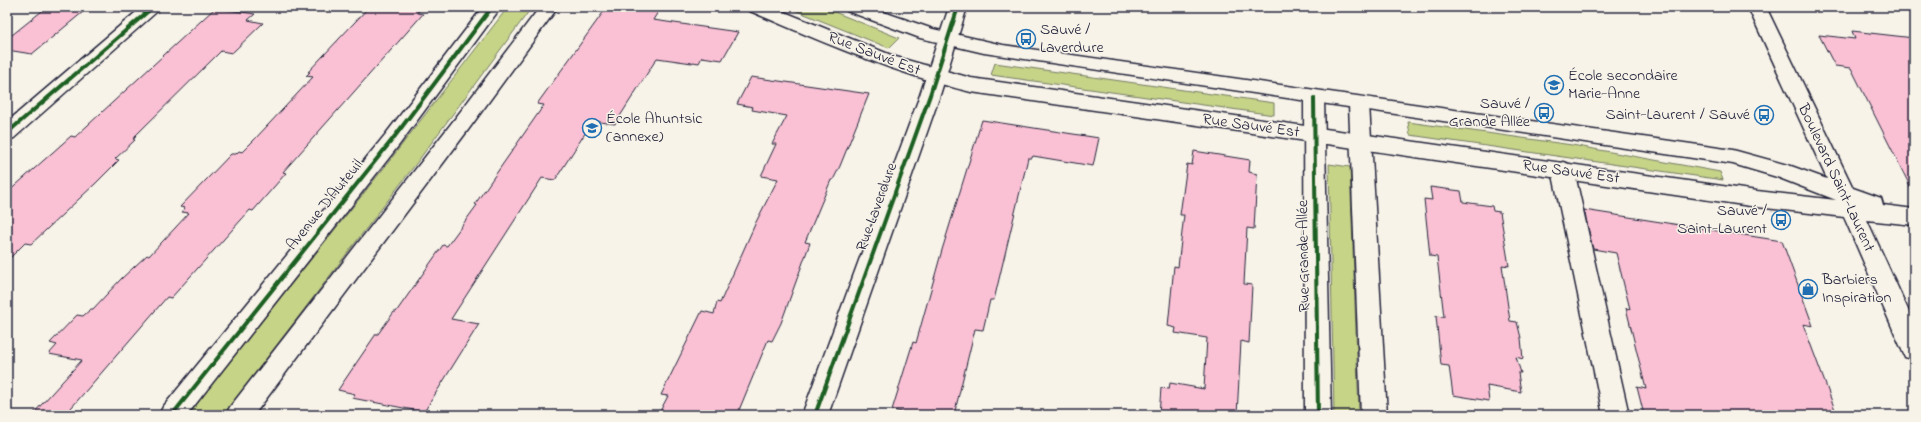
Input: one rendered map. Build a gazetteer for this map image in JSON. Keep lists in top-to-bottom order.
{
  "streets": {
    "main road": [
      "Rue Sauvé Est",
      "Boulevard Saint-Laurent",
      "Avenue D'Auteuil",
      "Rue Laverdure",
      "Rue Grande-Allée"
    ]
  },
  "crossings": [
    ["Rue Sauvé Est", "Boulevard Saint-Laurent"],
    ["Rue Sauvé Est", "Rue Laverdure"],
    ["Rue Sauvé Est", "Rue Grande-Allée"]
  ],
  "places": {
    "bus stop": [
      "Sauvé / Laverdure",
      "Sauvé / Grande Allée",
      "Saint-Laurent / Sauvé",
      "Sauvé / Saint-Laurent"
    ],
    "school or university": ["École secondaire Marie-Anne", "École Ahuntsic (annexe)"],
    "shop": ["Barbiers Inspiration"]
  }
}
